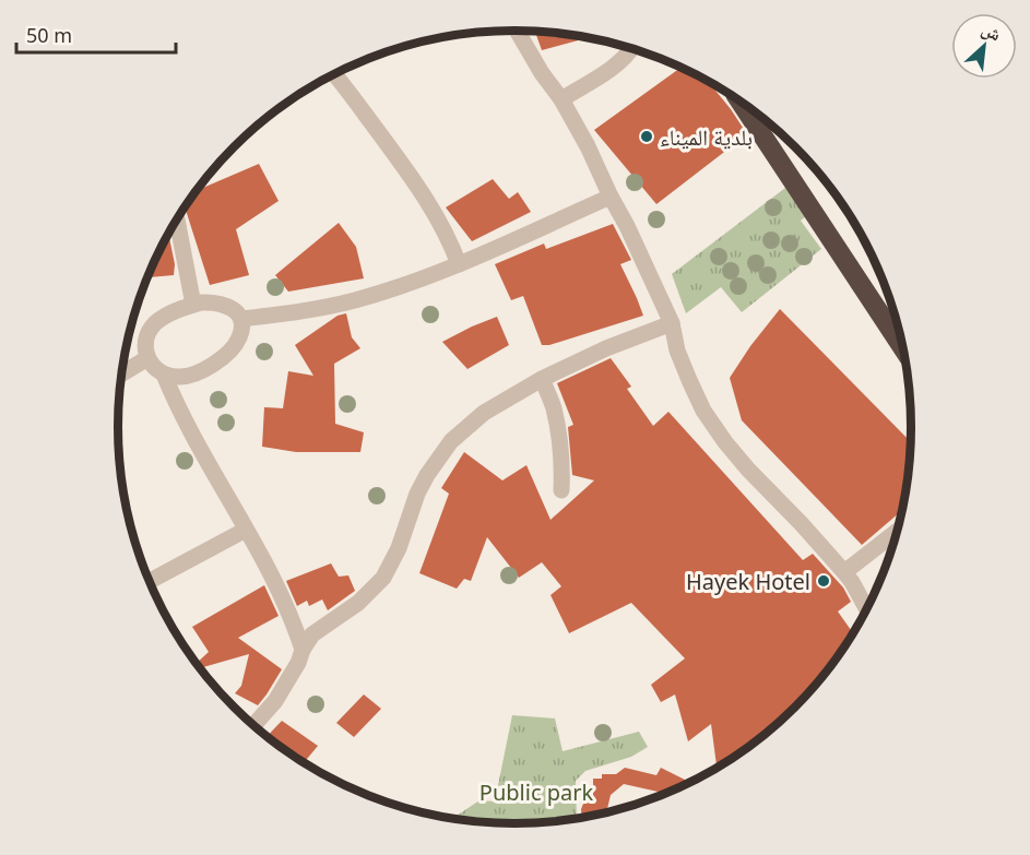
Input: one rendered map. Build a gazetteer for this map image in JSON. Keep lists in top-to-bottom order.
{
  "parks": ["Public park"],
  "places": ["بلدية الميناء", "Hayek Hotel"],
  "scale_bar": "50 m",
  "north": "top right"
}
